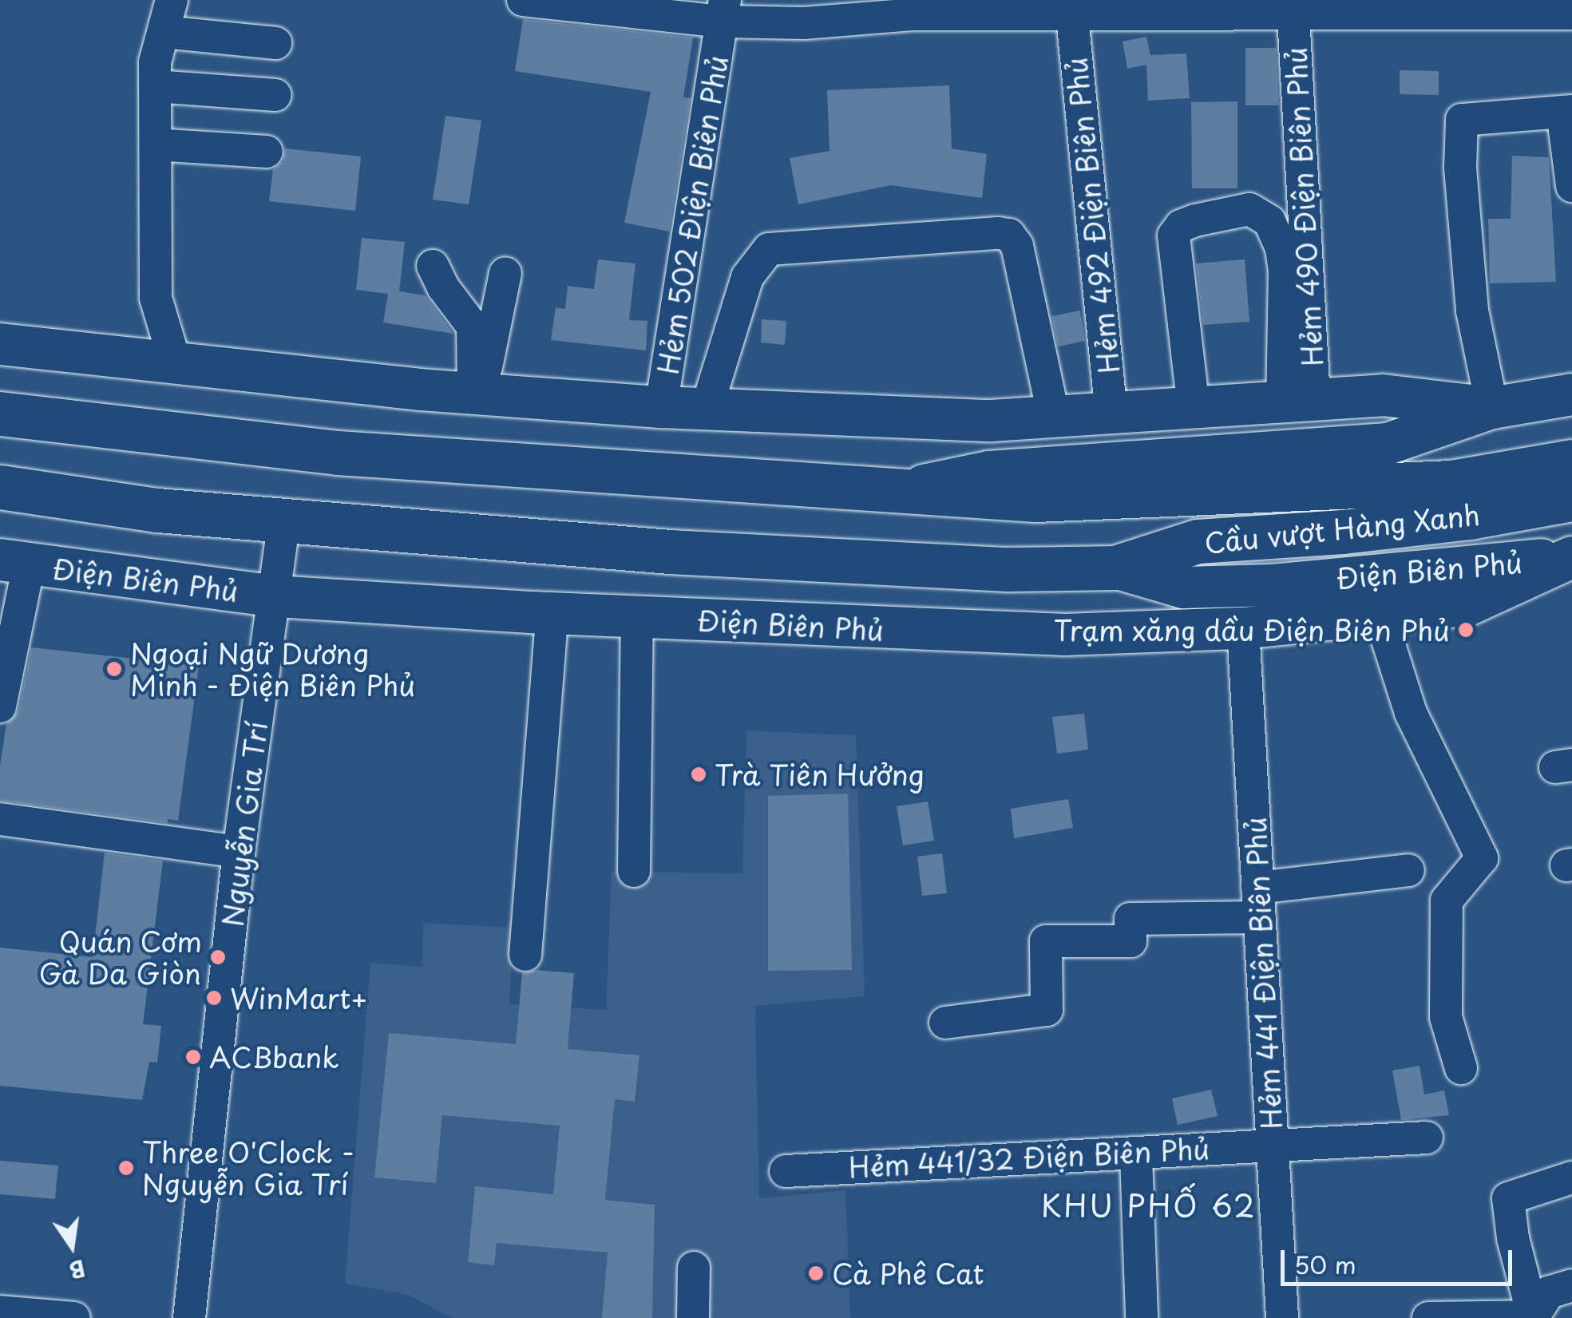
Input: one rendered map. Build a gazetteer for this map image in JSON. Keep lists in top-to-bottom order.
{
  "streets": {
    "highway": ["Cầu vượt Hàng Xanh", "Điện Biên Phủ"],
    "street": [
      "Hẻm 490 Điện Biên Phủ",
      "Hẻm 502 Điện Biên Phủ",
      "Hẻm 492 Điện Biên Phủ",
      "Nguyễn Gia Trí",
      "Hẻm 441 Điện Biên Phủ",
      "Hẻm 441/32 Điện Biên Phủ"
    ]
  },
  "crossings": [
    ["Cầu vượt Hàng Xanh", "Điện Biên Phủ"],
    ["Điện Biên Phủ", "Nguyễn Gia Trí"],
    ["Điện Biên Phủ", "Hẻm 441 Điện Biên Phủ"],
    ["Hẻm 441 Điện Biên Phủ", "Hẻm 441/32 Điện Biên Phủ"]
  ],
  "districts": ["KHU PHỐ 62"],
  "places": [
    "Trạm xăng dầu Điện Biên Phủ",
    "Ngoại Ngữ Dương Minh - Điện Biên Phủ",
    "Trà Tiên Hưởng",
    "Quán Cơm Gà Da Giòn",
    "WinMart+",
    "ACBbank",
    "Three O'Clock - Nguyễn Gia Trí",
    "Cà Phê Cat"
  ],
  "scale_bar": "50 m",
  "north": "bottom"
}
